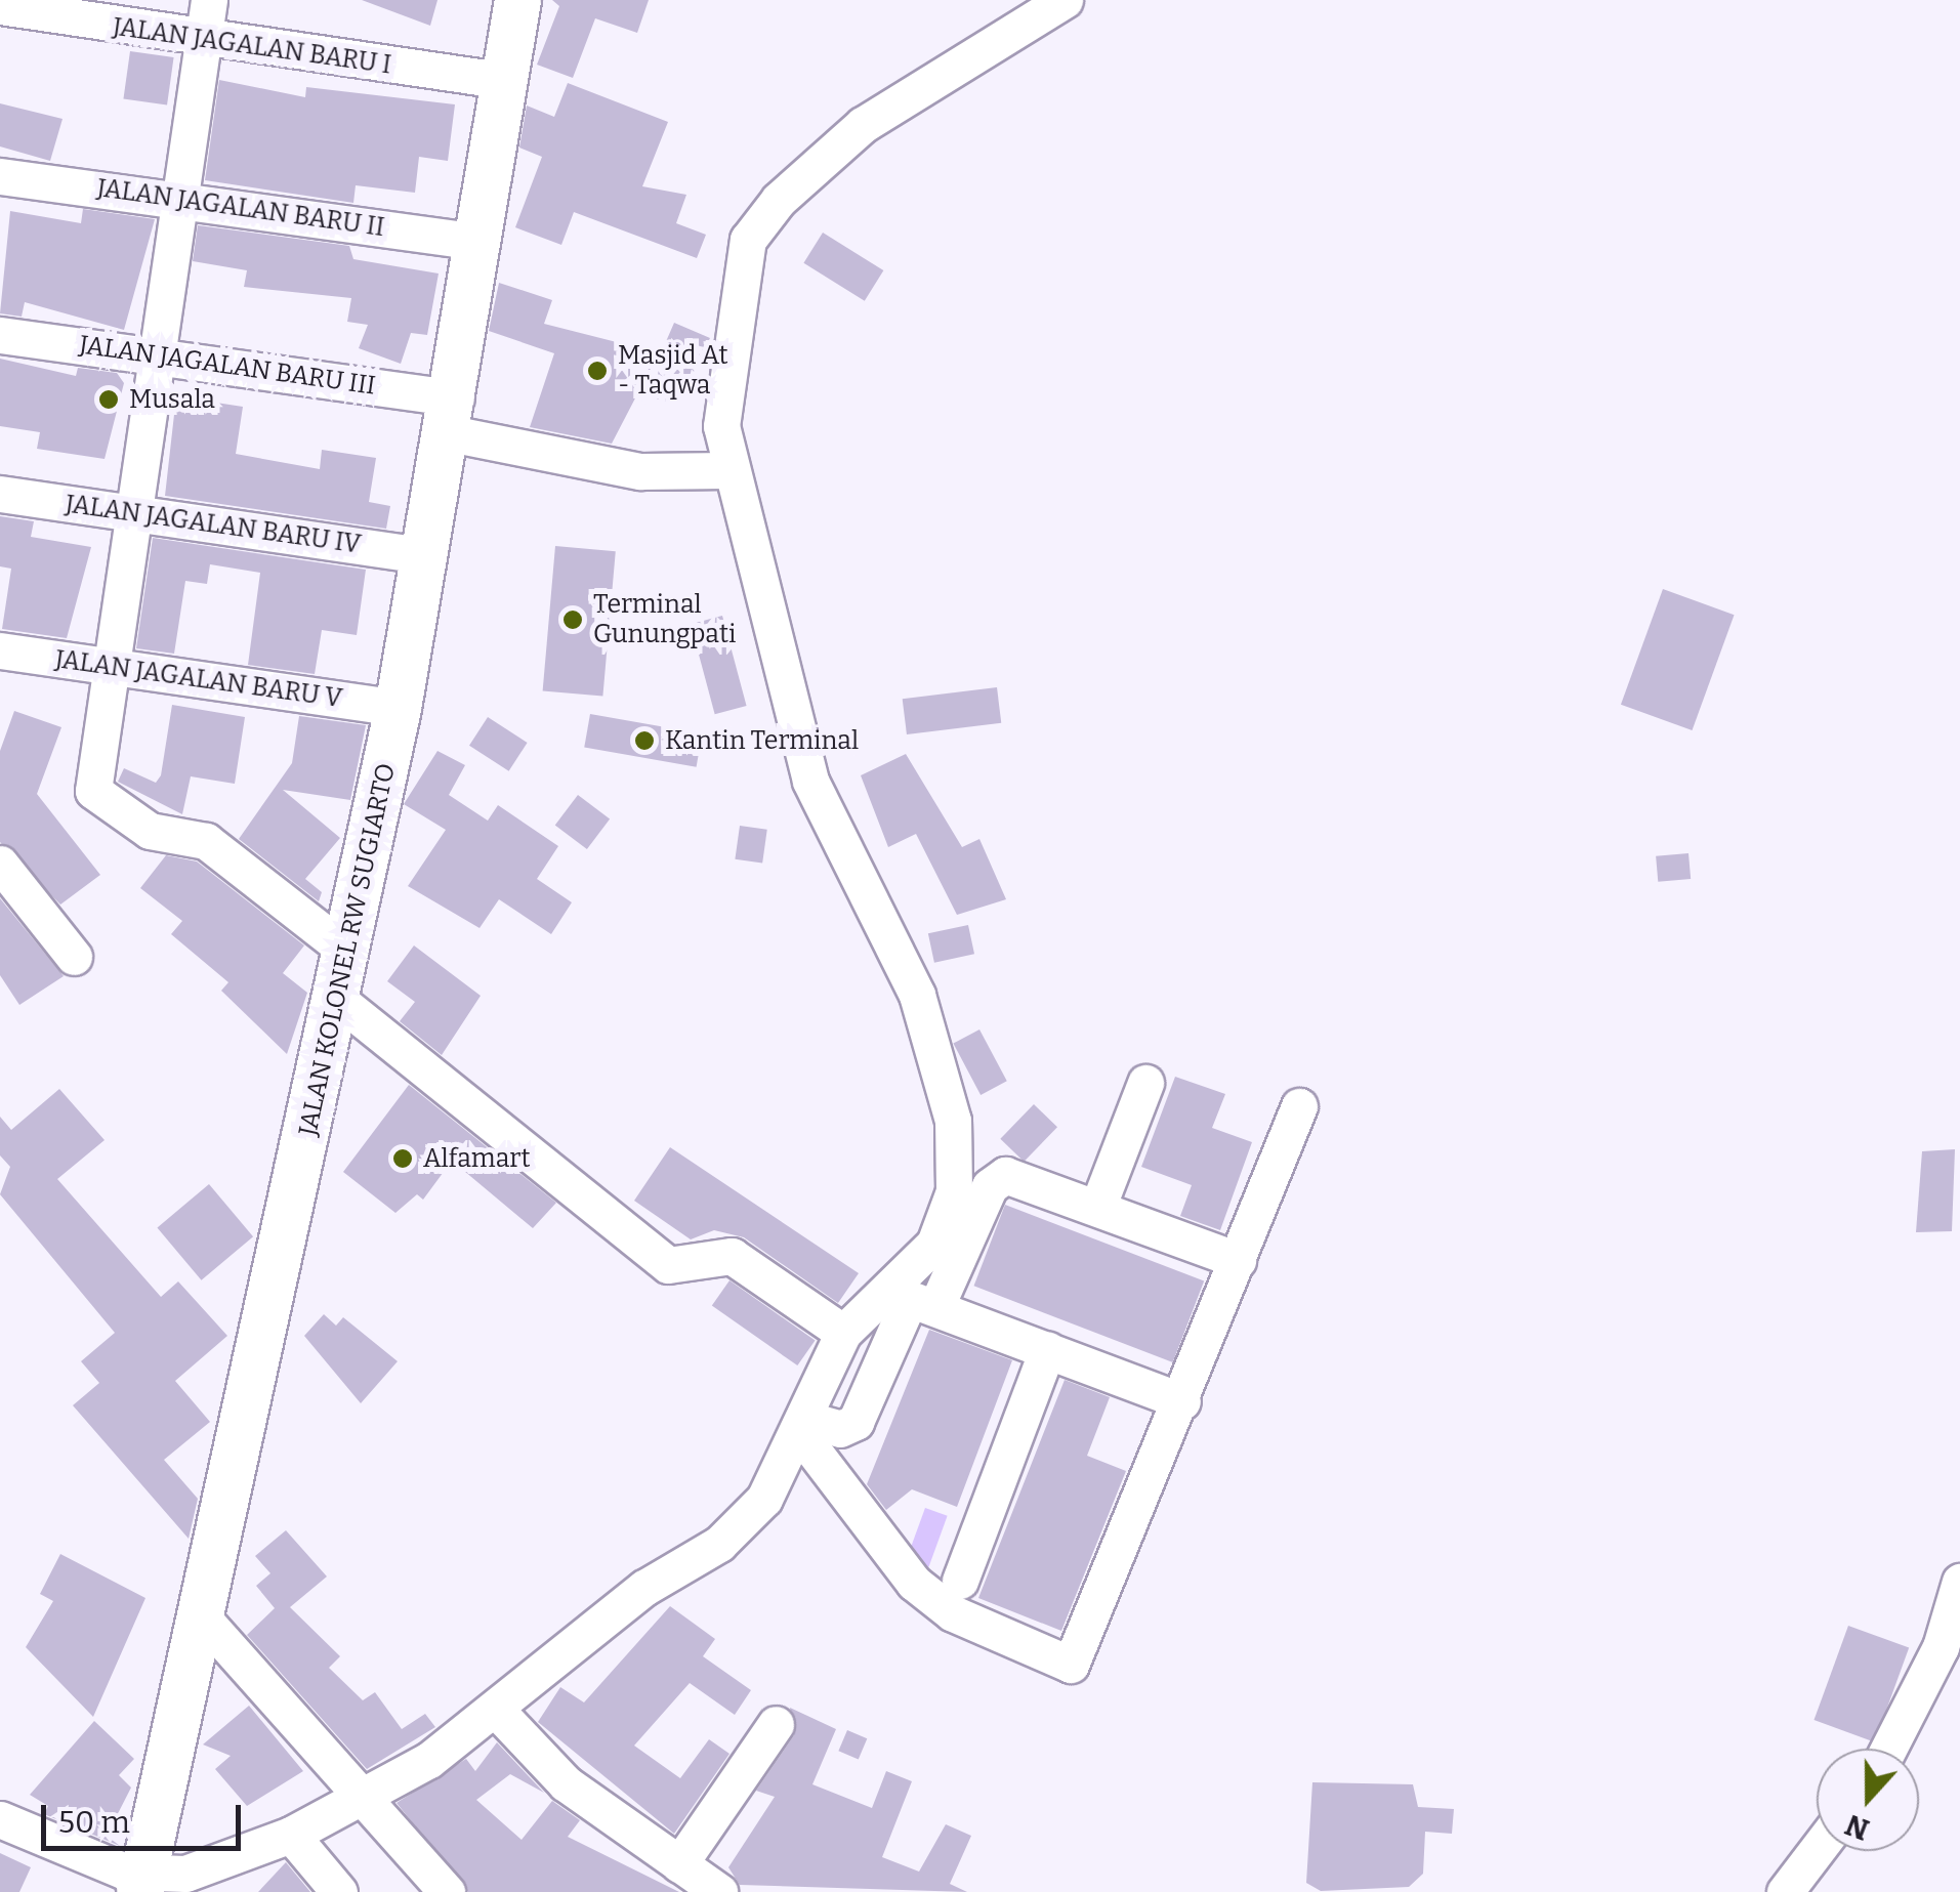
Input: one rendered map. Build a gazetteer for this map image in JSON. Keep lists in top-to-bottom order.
{
  "streets": {
    "main road": ["JALAN KOLONEL RW SUGIARTO"],
    "street": [
      "JALAN JAGALAN BARU I",
      "JALAN JAGALAN BARU II",
      "JALAN JAGALAN BARU III",
      "JALAN JAGALAN BARU IV",
      "JALAN JAGALAN BARU V"
    ]
  },
  "crossings": [
    ["JALAN JAGALAN BARU I", "JALAN KOLONEL RW SUGIARTO"],
    ["JALAN JAGALAN BARU II", "JALAN KOLONEL RW SUGIARTO"],
    ["JALAN JAGALAN BARU III", "JALAN KOLONEL RW SUGIARTO"],
    ["JALAN JAGALAN BARU IV", "JALAN KOLONEL RW SUGIARTO"],
    ["JALAN JAGALAN BARU V", "JALAN KOLONEL RW SUGIARTO"]
  ],
  "places": [
    "Masjid At - Taqwa",
    "Musala",
    "Terminal Gunungpati",
    "Kantin Terminal",
    "Alfamart"
  ],
  "scale_bar": "50 m",
  "north": "bottom"
}
